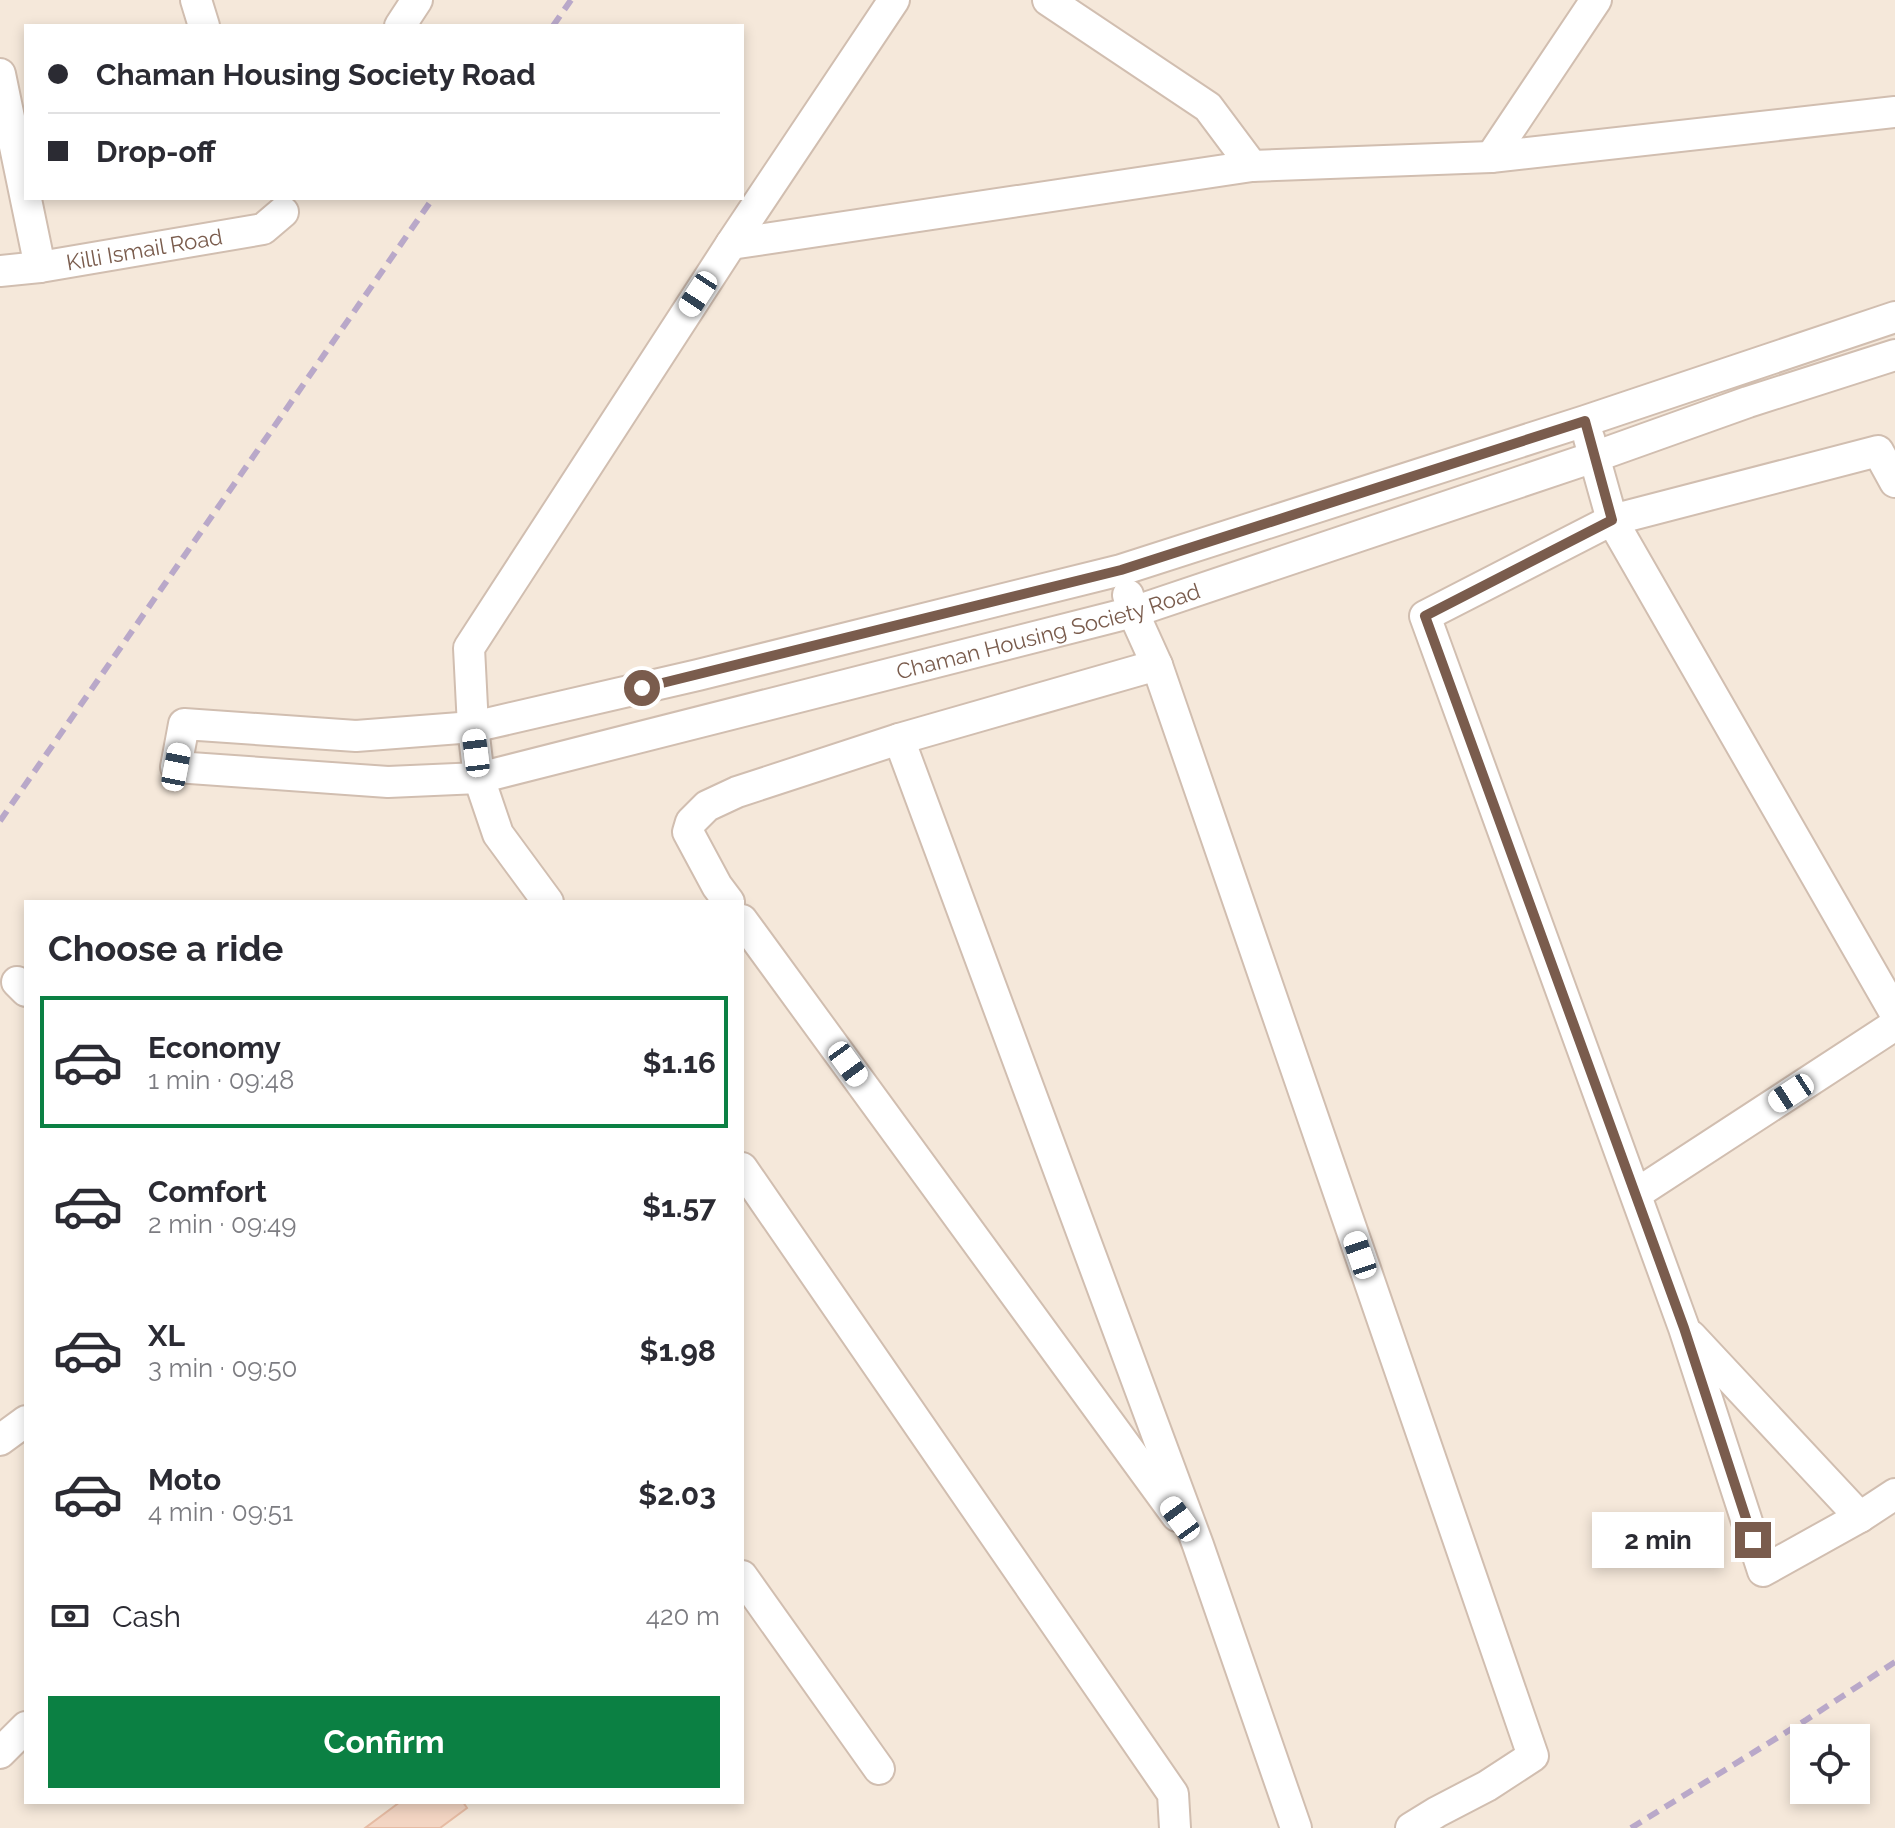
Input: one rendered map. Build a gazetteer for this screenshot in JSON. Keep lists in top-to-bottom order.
{
  "streets": {
    "street": ["Killi Ismail Road", "Chaman Housing Society Road"]
  },
  "page": {
    "banner": ["Chaman Housing Society Road", "Drop-off"],
    "heading": "Choose a ride",
    "list": [
      {
        "name": "Economy",
        "note": "1 min · 09:48",
        "value": "$1.16"
      },
      {
        "name": "Comfort",
        "note": "2 min · 09:49",
        "value": "$1.57"
      },
      {
        "name": "XL",
        "note": "3 min · 09:50",
        "value": "$1.98"
      },
      {
        "name": "Moto",
        "note": "4 min · 09:51",
        "value": "$2.03"
      }
    ],
    "bubble": "2 min",
    "pay": ["Cash", "420 m"],
    "buttons": "Confirm"
  }
}
